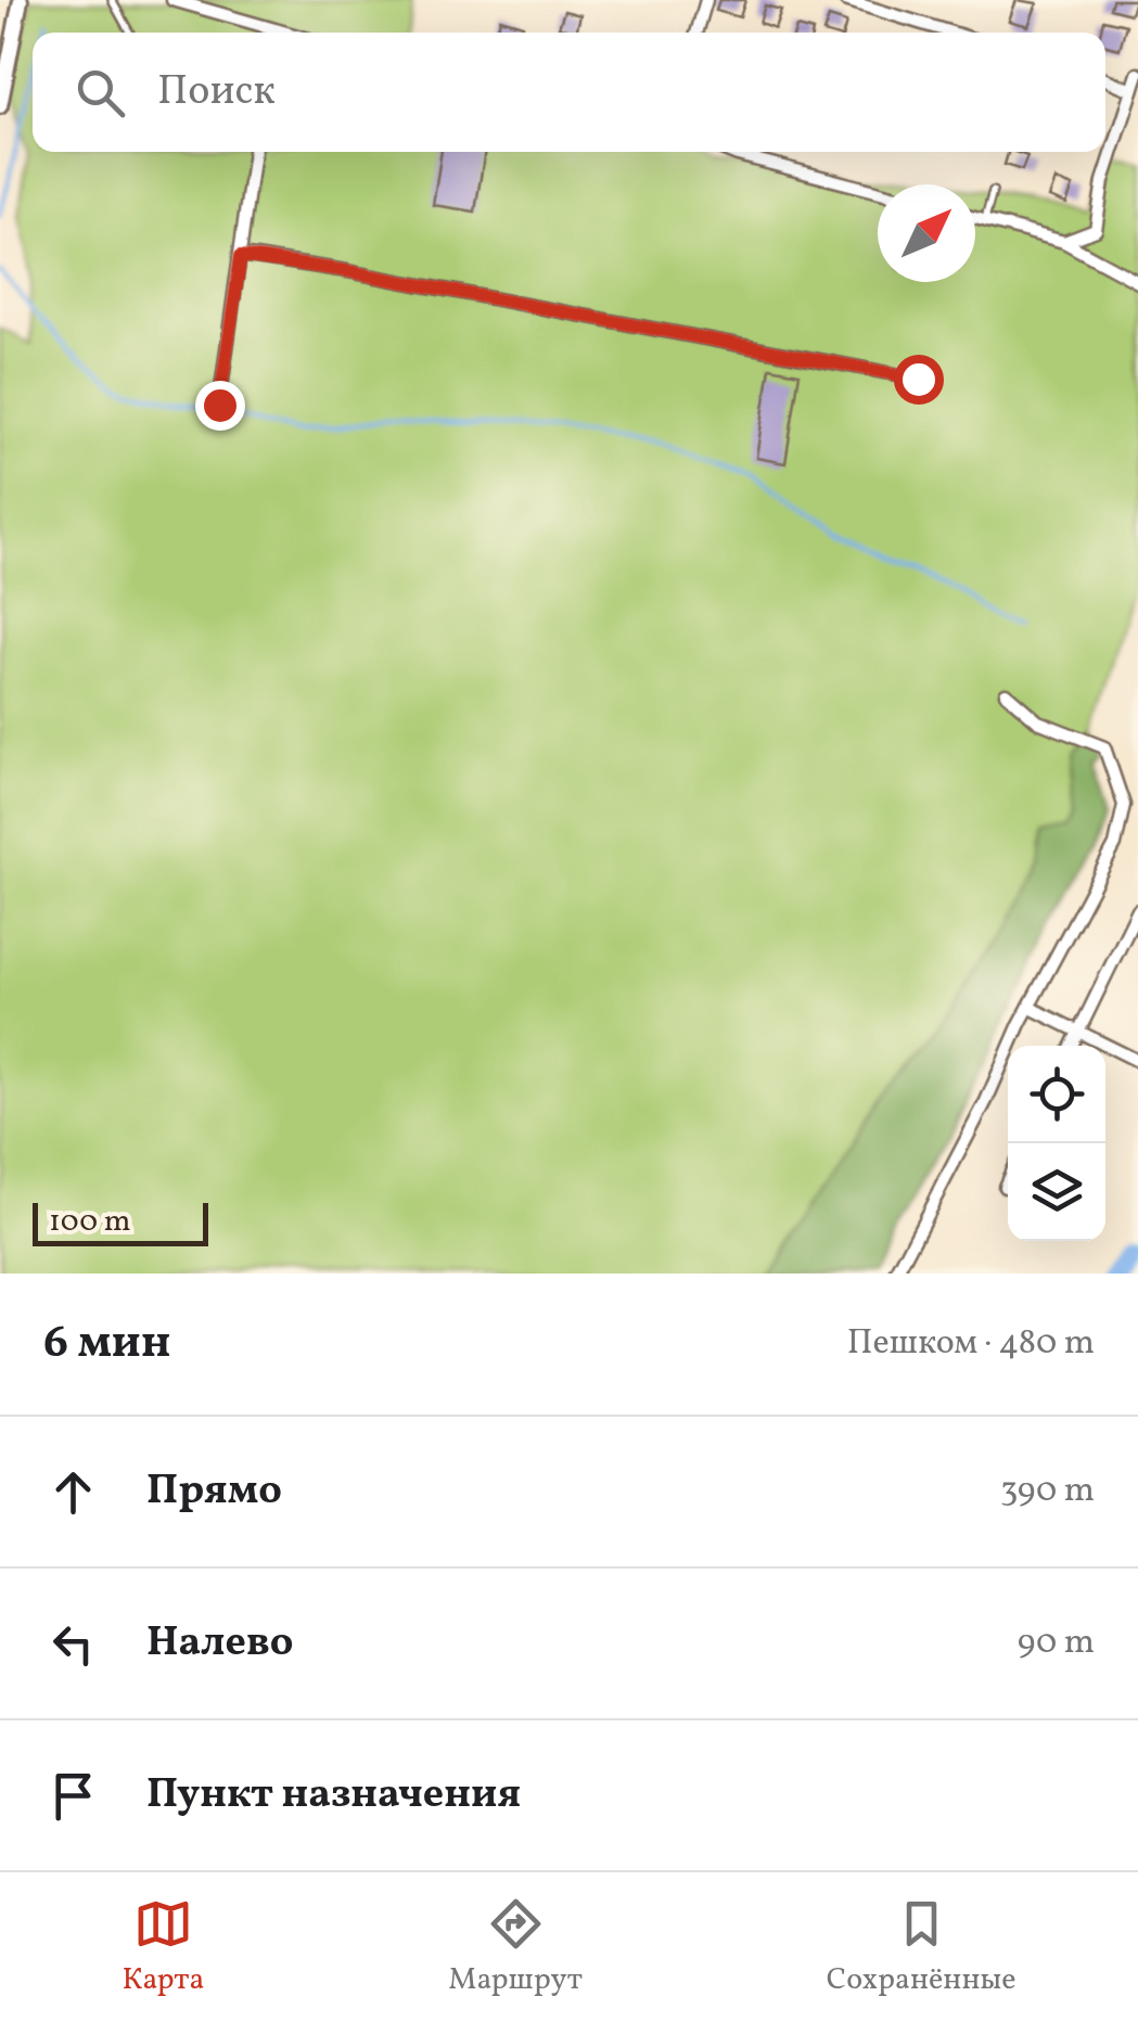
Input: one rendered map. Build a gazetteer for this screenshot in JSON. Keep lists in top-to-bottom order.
{
  "scale_bar": "100 m",
  "north": "top right",
  "page": {
    "search": "Поиск",
    "scale": "100 m",
    "heading": ["6 мин", "Пешком · 480 m"],
    "list": [
      ["Прямо", "390 m"],
      ["Налево", "90 m"],
      "Пункт назначения"
    ],
    "nav": ["Карта", "Маршрут", "Сохранённые"]
  }
}
